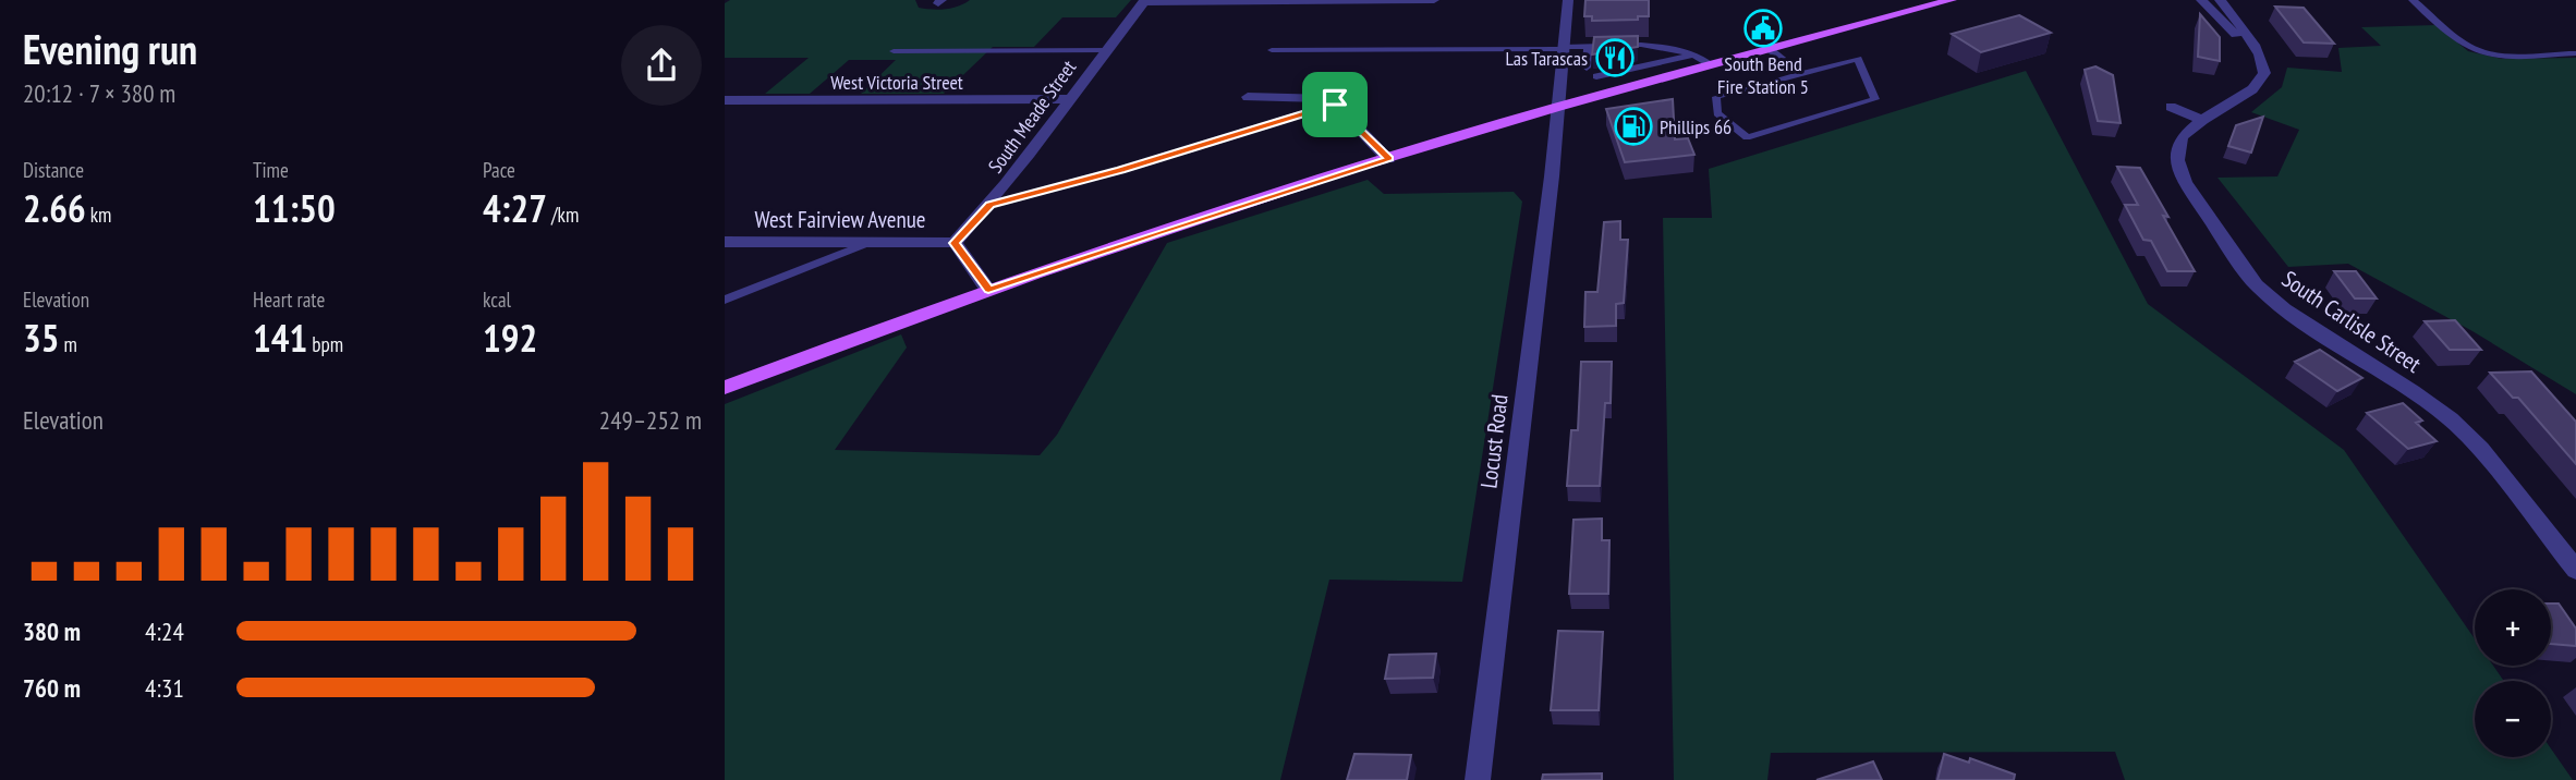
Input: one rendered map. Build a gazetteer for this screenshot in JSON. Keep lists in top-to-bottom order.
{
  "streets": {
    "street": [
      "West Victoria Street",
      "South Meade Street",
      "West Fairview Avenue",
      "South Carlisle Street",
      "Locust Road"
    ]
  },
  "crossings": [
    ["West Victoria Street", "South Meade Street"],
    ["South Meade Street", "West Fairview Avenue"]
  ],
  "places": {
    "public building": ["South Bend Fire Station 5"],
    "restaurant": ["Las Tarascas"],
    "fuel station": ["Phillips 66"]
  },
  "page": {
    "heading": ["Evening run", "20:12 · 7 × 380 m"],
    "stats": [
      ["Distance", "2.66 km"],
      ["Time", "11:50"],
      ["Pace", "4:27 /km"],
      ["Elevation", "35 m"],
      ["Heart rate", "141 bpm"],
      ["kcal", "192"]
    ],
    "chart": ["Elevation", "249–252 m"],
    "map_buttons": ["+", "−"],
    "list": [
      {
        "name": "380 m",
        "note": "4:24"
      },
      {
        "name": "760 m",
        "note": "4:31"
      }
    ]
  }
}
